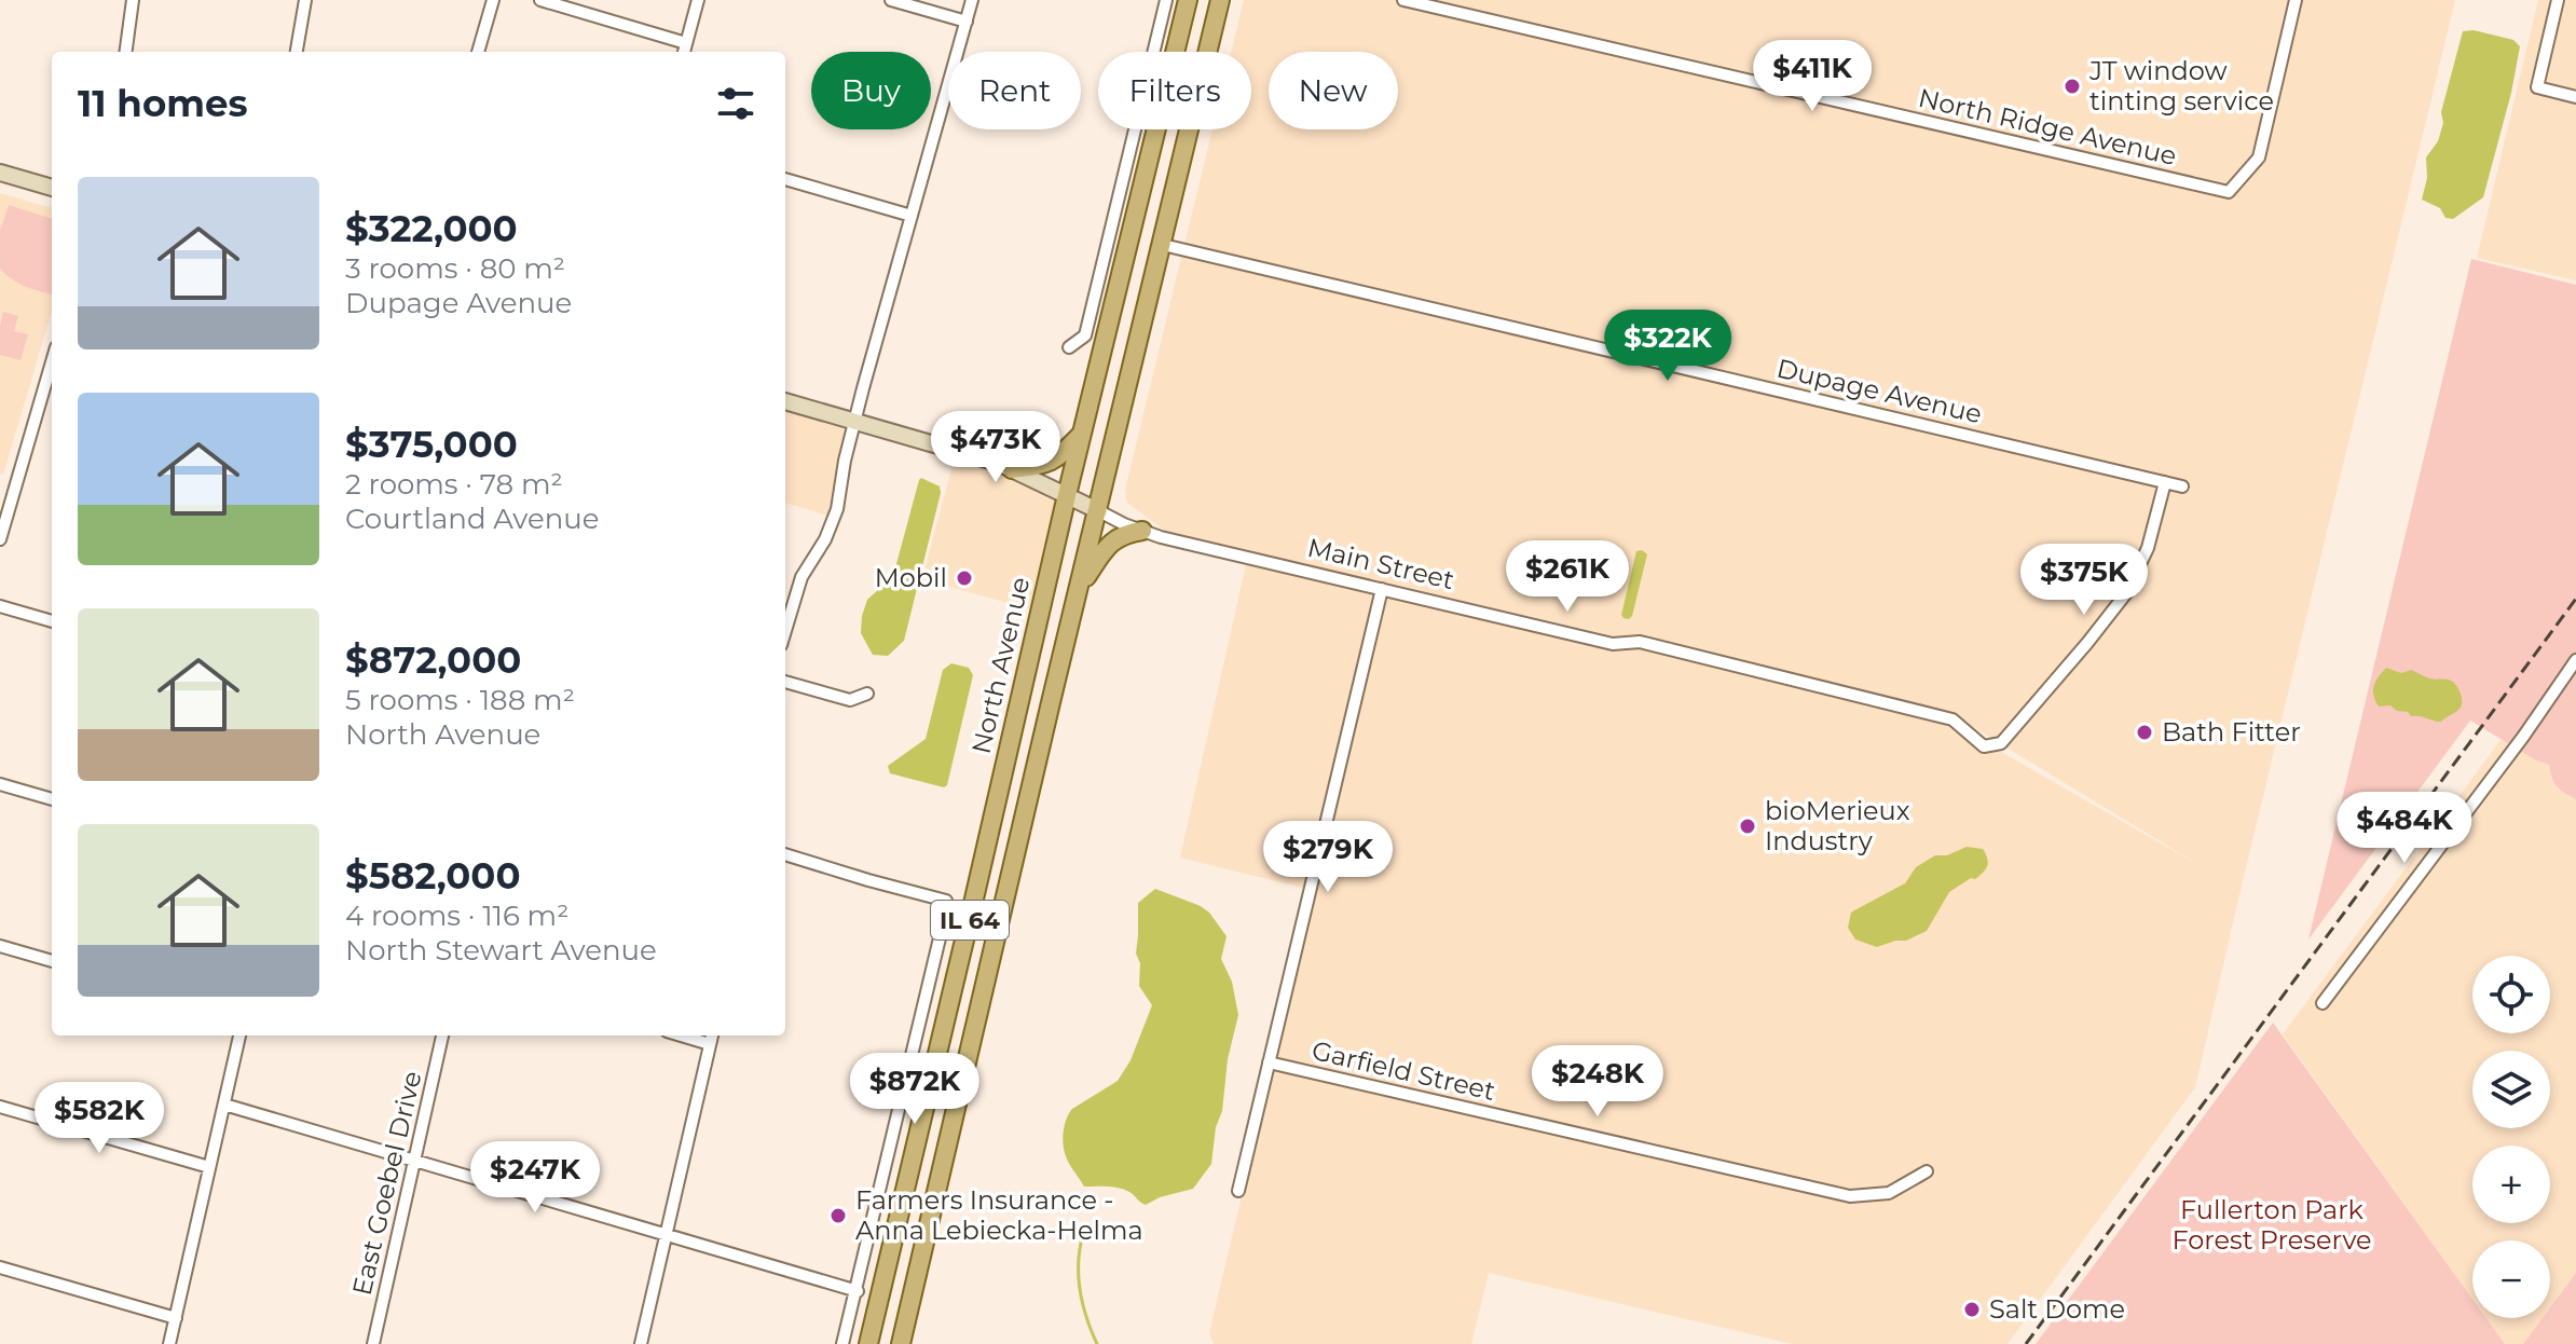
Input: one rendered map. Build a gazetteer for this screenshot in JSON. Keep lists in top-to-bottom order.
{
  "streets": {
    "main road": ["North Avenue", "IL 64"],
    "street": [
      "North Ridge Avenue",
      "Dupage Avenue",
      "Main Street",
      "Garfield Street",
      "East Goebel Drive"
    ]
  },
  "crossings": [
    ["Dupage Avenue", "Main Street"],
    ["Dupage Avenue", "IL 64"],
    ["Main Street", "North Avenue"],
    ["Main Street", "IL 64"]
  ],
  "parks": ["Fullerton Park Forest Preserve"],
  "places": [
    "JT window tinting service",
    "Mobil",
    "Bath Fitter",
    "bioMerieux Industry",
    "Farmers Insurance - Anna Lebiecka-Helma",
    "Salt Dome"
  ],
  "page": {
    "price": [
      "$411K",
      "$322K",
      "$473K",
      "$261K",
      "$375K",
      "$484K",
      "$279K",
      "$248K",
      "$872K",
      "$582K",
      "$247K"
    ],
    "chip": [
      "Buy",
      "Rent",
      "Filters",
      "New"
    ],
    "heading": "11 homes",
    "list": [
      {
        "name": "$322,000",
        "note": "3 rooms · 80 m² · Dupage Avenue"
      },
      {
        "name": "$375,000",
        "note": "2 rooms · 78 m² · Courtland Avenue"
      },
      {
        "name": "$872,000",
        "note": "5 rooms · 188 m² · North Avenue"
      },
      {
        "name": "$582,000",
        "note": "4 rooms · 116 m² · North Stewart Avenue"
      }
    ],
    "map_buttons": ["+", "−"]
  }
}
